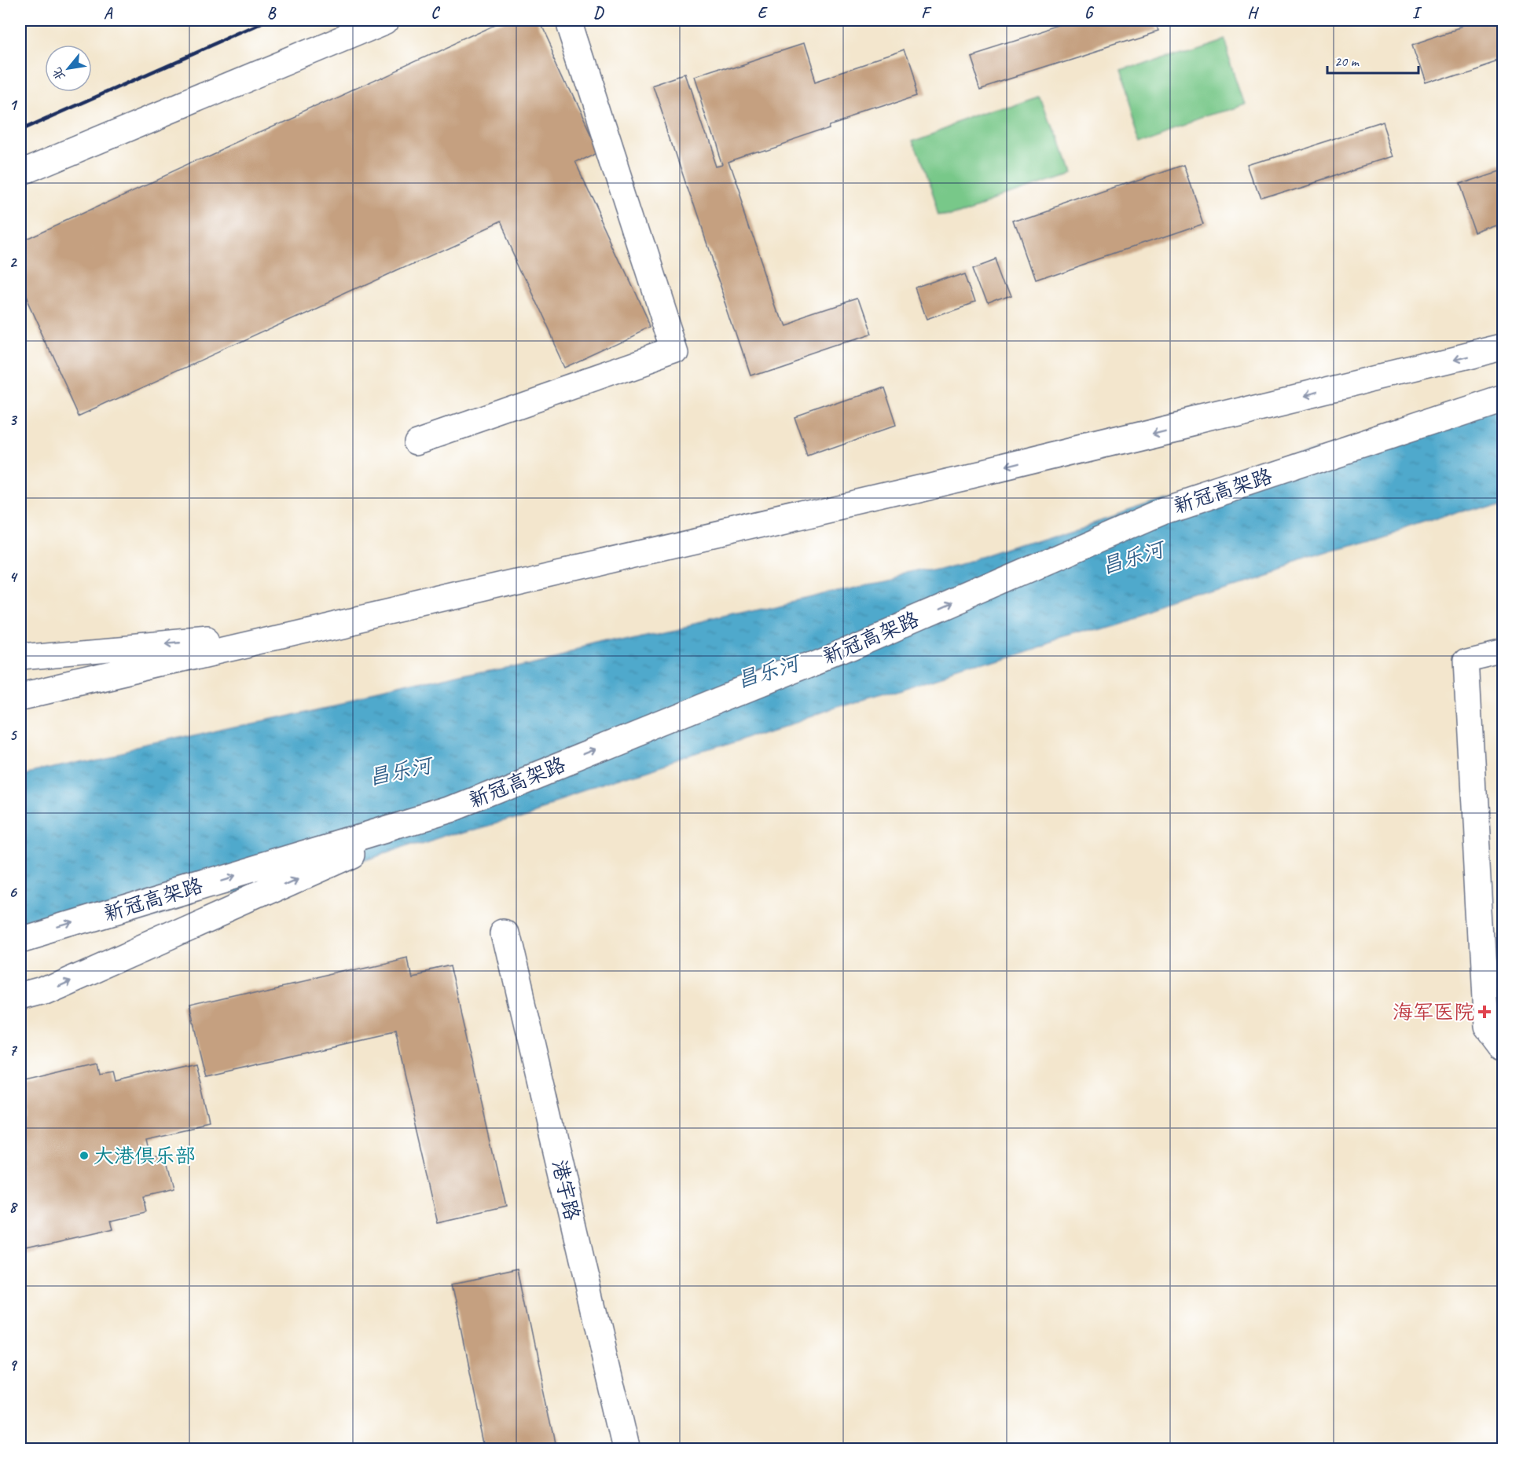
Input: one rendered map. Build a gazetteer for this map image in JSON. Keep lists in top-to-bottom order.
{
  "streets": {
    "main road": ["新冠高架路", "港宇路"]
  },
  "water": ["昌乐河"],
  "places": {
    "health": ["海军医院"],
    "other": ["大港俱乐部"]
  },
  "scale_bar": "20 m",
  "north": "bottom left",
  "grid": {
    "columns": [
      "A",
      "B",
      "C",
      "D",
      "E",
      "F",
      "G",
      "H",
      "I"
    ],
    "rows": [
      "1",
      "2",
      "3",
      "4",
      "5",
      "6",
      "7",
      "8",
      "9"
    ]
  }
}
